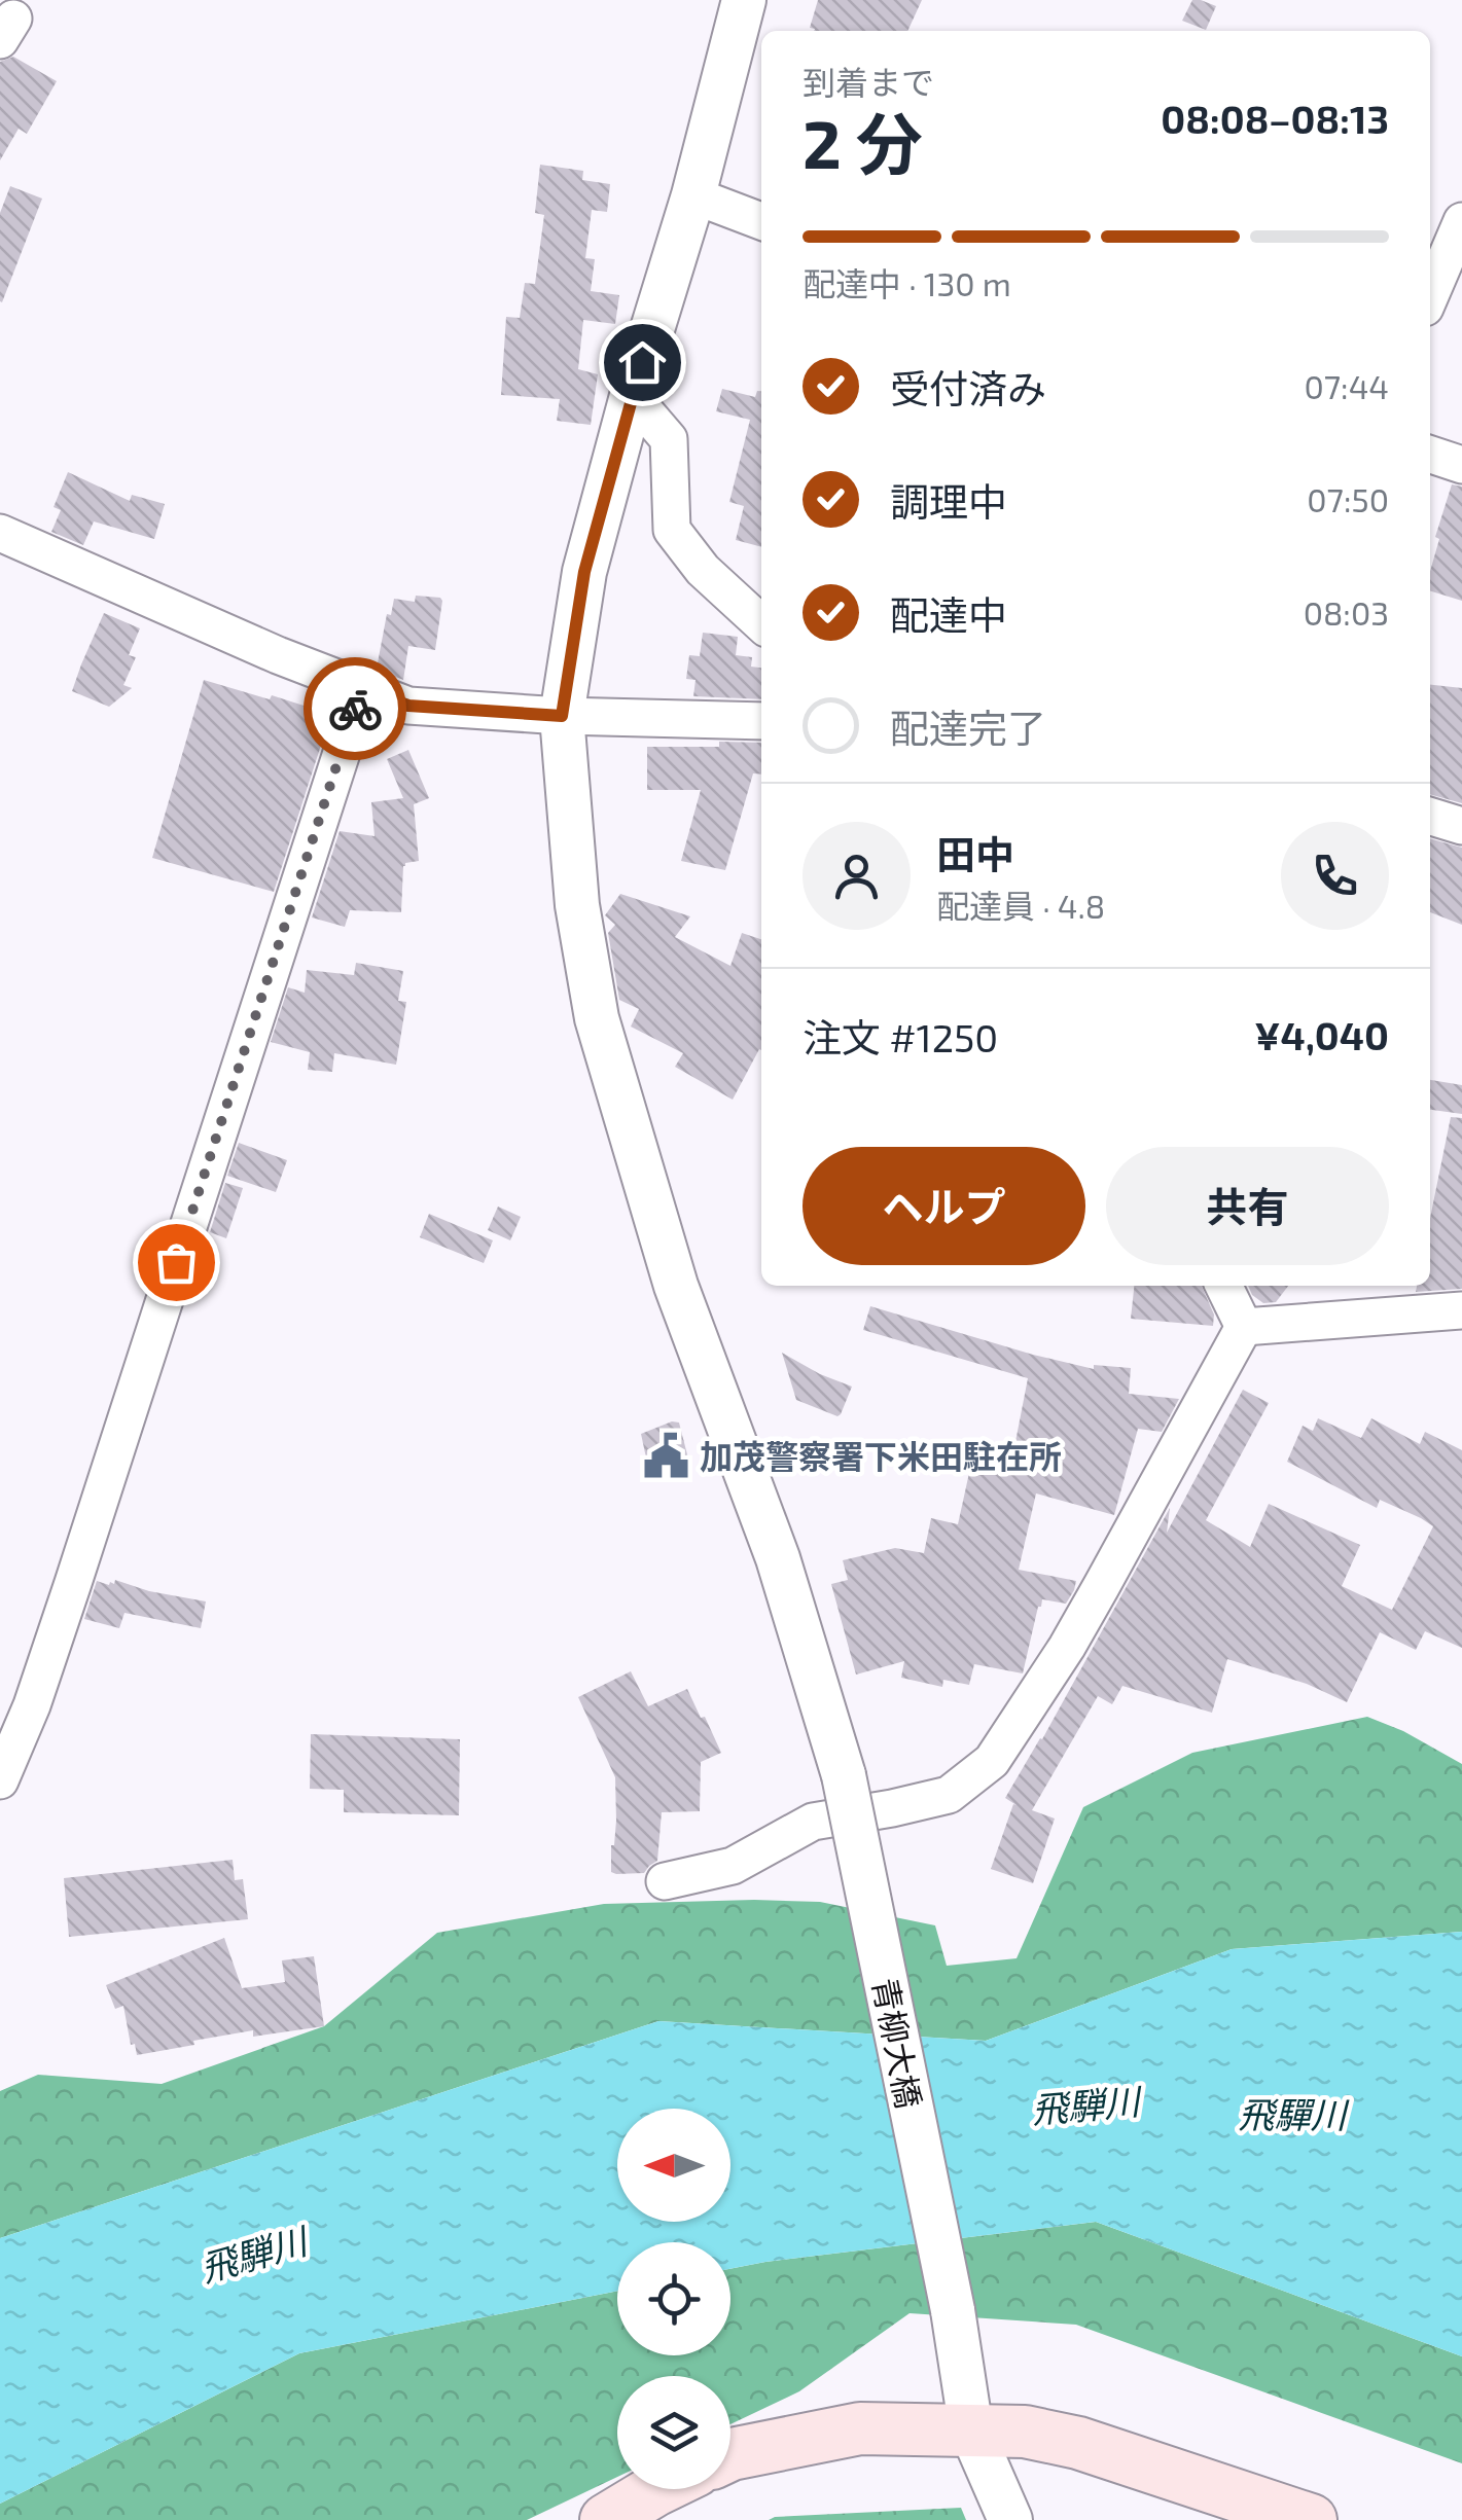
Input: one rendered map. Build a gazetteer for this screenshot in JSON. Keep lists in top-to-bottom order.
{
  "streets": {
    "street": ["青柳大橋"]
  },
  "water": ["飛騨川", "飛驒川"],
  "places": {
    "public building": ["加茂警察署下米田駐在所"]
  },
  "north": "left",
  "page": {
    "heading": ["2 分", "到着まで", "08:08–08:13"],
    "panel": [
      "田中",
      "配達員 · 4.8",
      "注文 #1250",
      "¥4,040"
    ],
    "bar": "配達中 · 130 m",
    "list": [
      ["受付済み", "07:44"],
      ["調理中", "07:50"],
      ["配達中", "08:03"],
      "配達完了"
    ],
    "buttons": ["ヘルプ", "共有"]
  }
}
